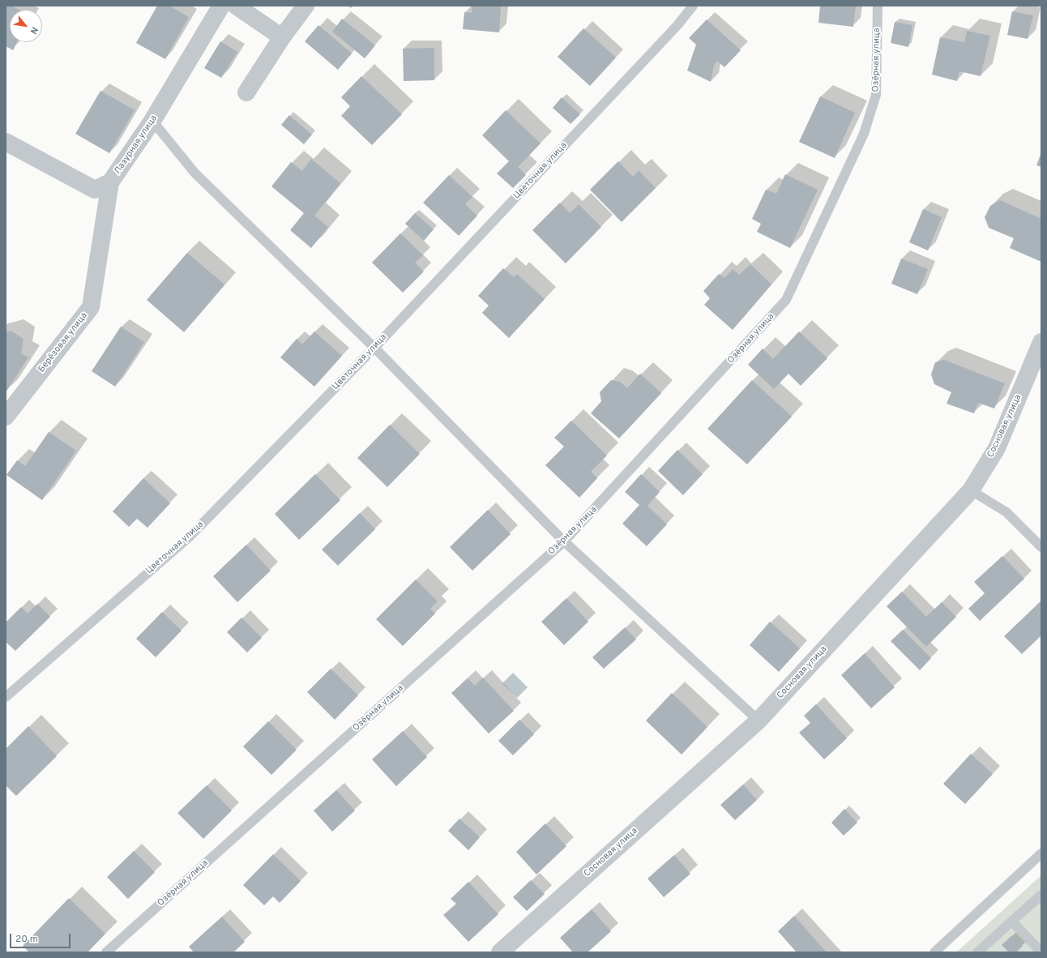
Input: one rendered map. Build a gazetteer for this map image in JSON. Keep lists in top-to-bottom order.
{
  "streets": {
    "street": ["Лазурная улица", "Берёзовая улица", "Сосновая улица"],
    "lane": ["Озёрная улица", "Цветочная улица"]
  },
  "crossings": [
    ["Лазурная улица", "Берёзовая улица"]
  ],
  "scale_bar": "20 m",
  "north": "bottom right"
}
